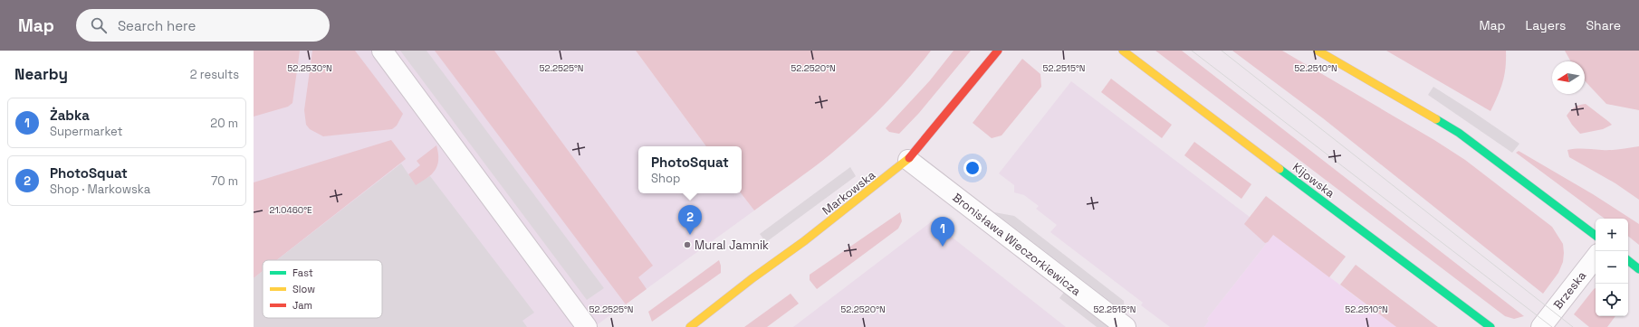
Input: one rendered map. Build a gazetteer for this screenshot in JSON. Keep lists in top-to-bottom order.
{
  "streets": {
    "street": [
      "Kijowska",
      "Markowska",
      "Bronisława Wieczorkiewicza",
      "Brzeska"
    ]
  },
  "crossings": [
    ["Markowska", "Bronisława Wieczorkiewicza"]
  ],
  "places": ["Mural Jamnik"],
  "legend": ["Fast", "Slow", "Jam"],
  "north": "left",
  "page": {
    "header": "Map",
    "search": "Search here",
    "nav": ["Map", "Layers", "Share"],
    "heading": ["Nearby", "2 results"],
    "list": [
      {
        "mark": "1",
        "name": "Żabka",
        "note": "Supermarket",
        "value": "20 m"
      },
      {
        "mark": "2",
        "name": "PhotoSquat",
        "note": "Shop · Markowska",
        "value": "70 m"
      }
    ],
    "popup": ["PhotoSquat", "Shop"],
    "pins": ["2", "1"],
    "map_buttons": ["+", "−"]
  },
  "coordinates": [
    "52.2530°N",
    "52.2525°N",
    "52.2520°N",
    "52.2515°N",
    "52.2510°N",
    "21.0460°E"
  ]
}
